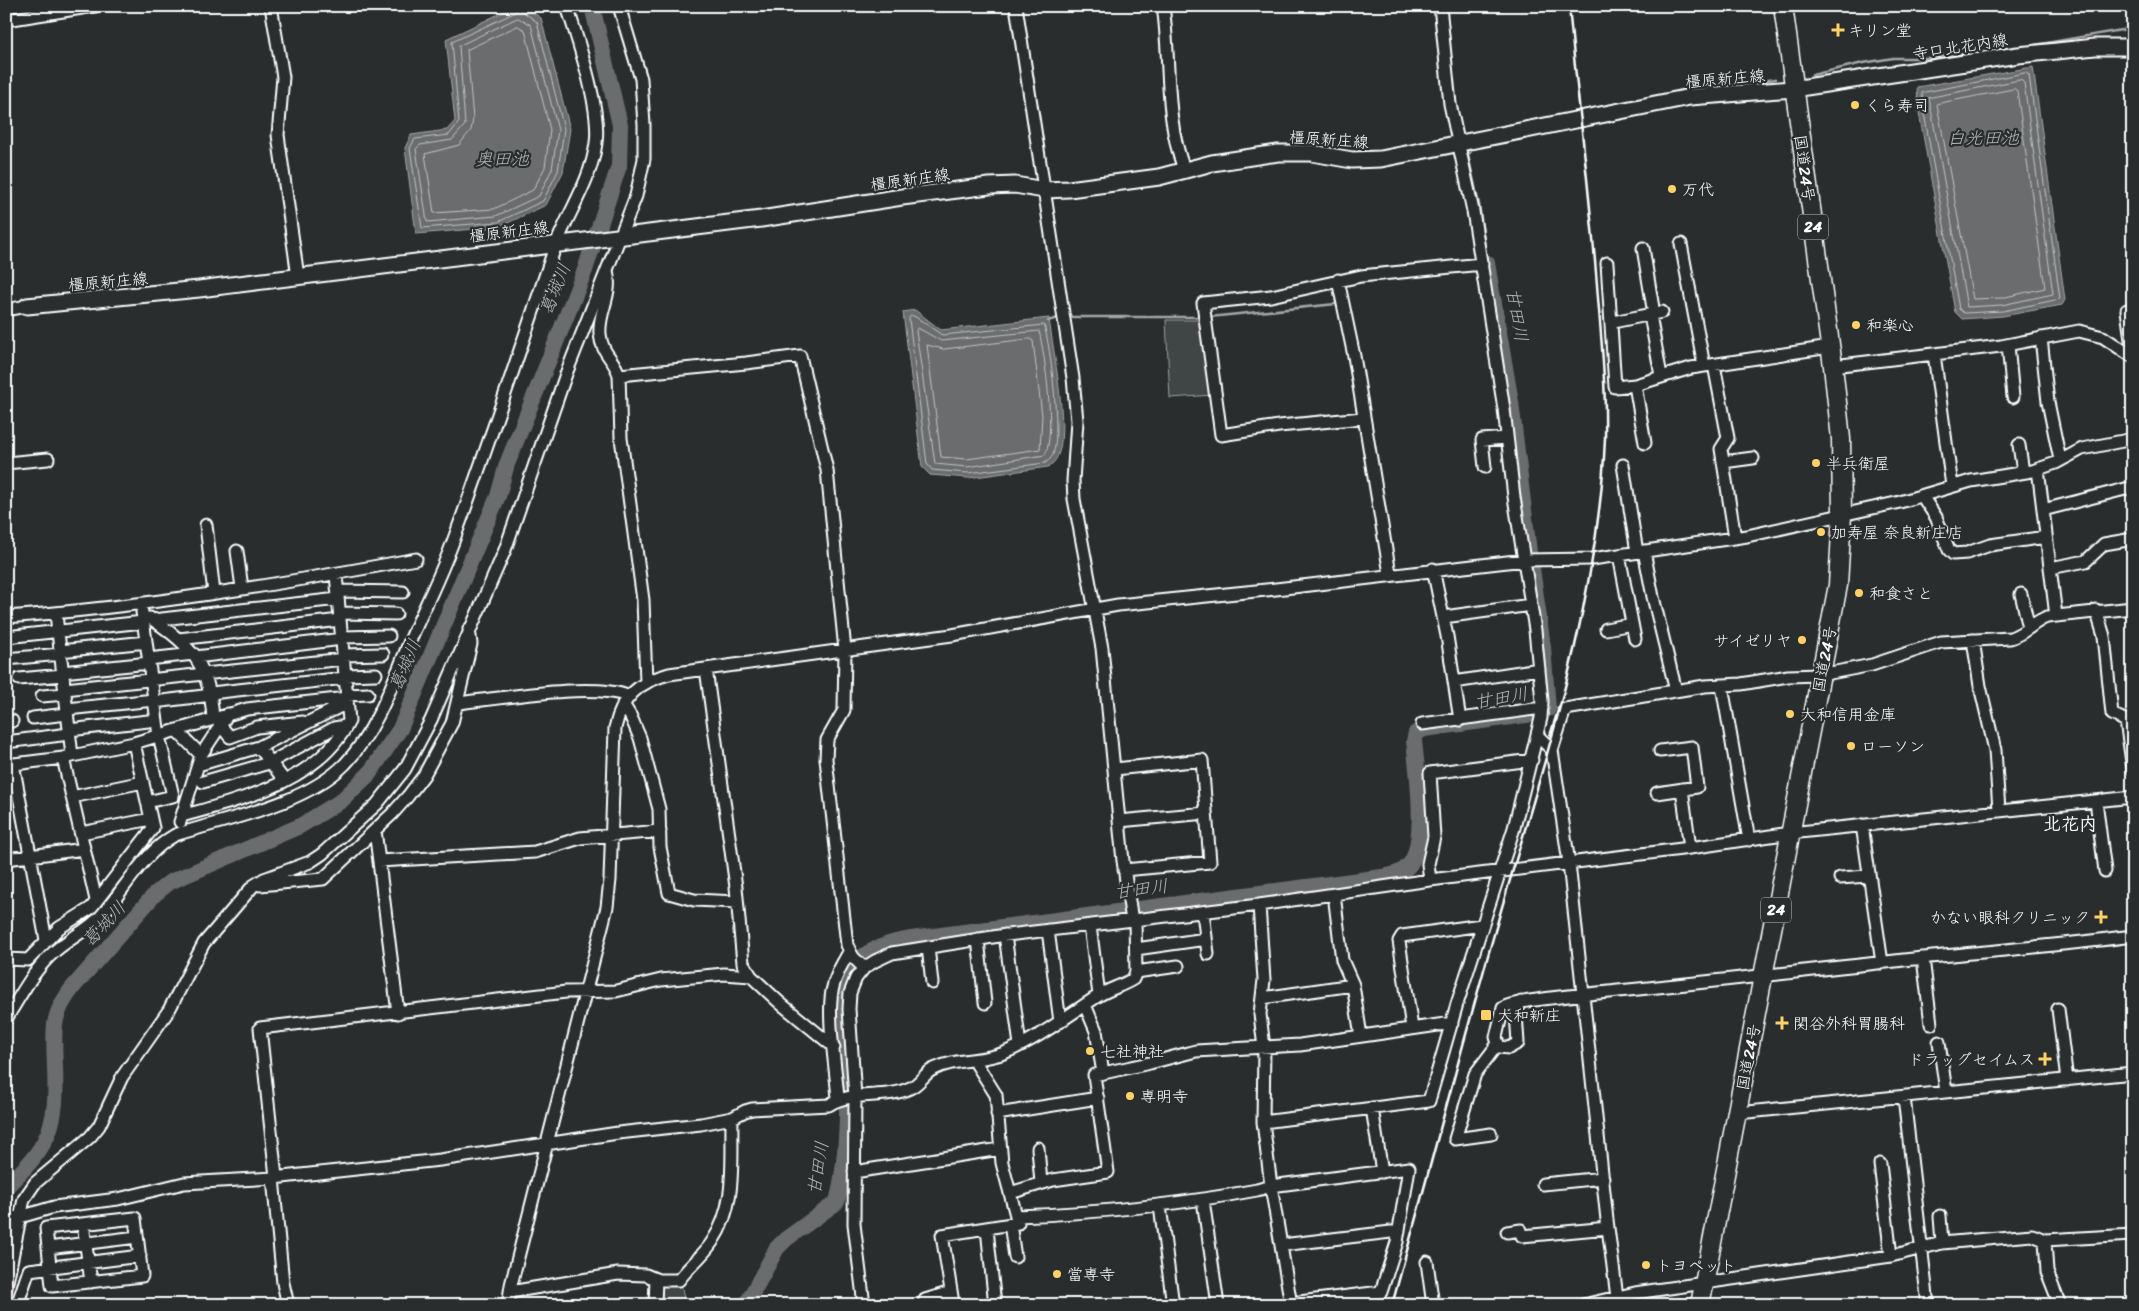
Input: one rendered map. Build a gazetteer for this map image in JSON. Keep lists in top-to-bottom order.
{
  "streets": {
    "highway": ["国道24号", "24"],
    "main road": ["寺口北花内線", "橿原新庄線"]
  },
  "crossings": [
    ["寺口北花内線", "橿原新庄線"],
    ["寺口北花内線", "国道24号"],
    ["橿原新庄線", "国道24号"]
  ],
  "districts": ["北花内"],
  "water": [
    "白光田池",
    "奥田池",
    "葛城川",
    "甘田川"
  ],
  "places": {
    "health": [
      "キリン堂",
      "かない眼科クリニック",
      "関谷外科胃腸科",
      "ドラッグセイムス"
    ],
    "other": [
      "くら寿司",
      "万代",
      "和楽心",
      "半兵衛屋",
      "加寿屋 奈良新庄店",
      "和食さと",
      "サイゼリヤ",
      "大和信用金庫",
      "ローソン",
      "七社神社",
      "専明寺",
      "トヨペット",
      "當専寺"
    ],
    "transit": ["大和新庄"]
  }
}
